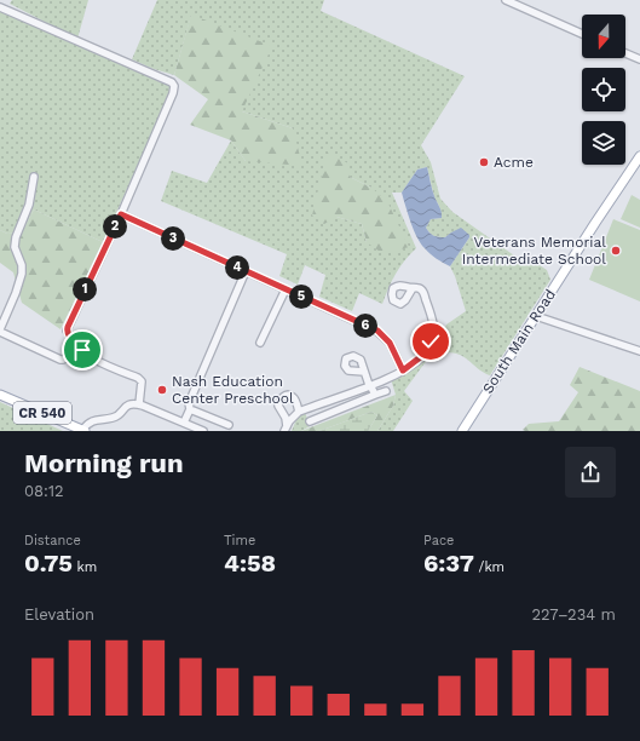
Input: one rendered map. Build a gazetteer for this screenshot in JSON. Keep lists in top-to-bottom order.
{
  "streets": {
    "main road": ["South Main Road", "CR 540"]
  },
  "places": ["Acme", "Veterans Memorial Intermediate School", "Nash Education Center Preschool"],
  "north": "bottom",
  "page": {
    "pins": [
      "2",
      "3",
      "4",
      "1",
      "5",
      "6"
    ],
    "heading": ["Morning run", "08:12"],
    "stats": [
      ["Distance", "0.75 km"],
      ["Time", "4:58"],
      ["Pace", "6:37 /km"]
    ],
    "chart": ["Elevation", "227–234 m"]
  }
}
